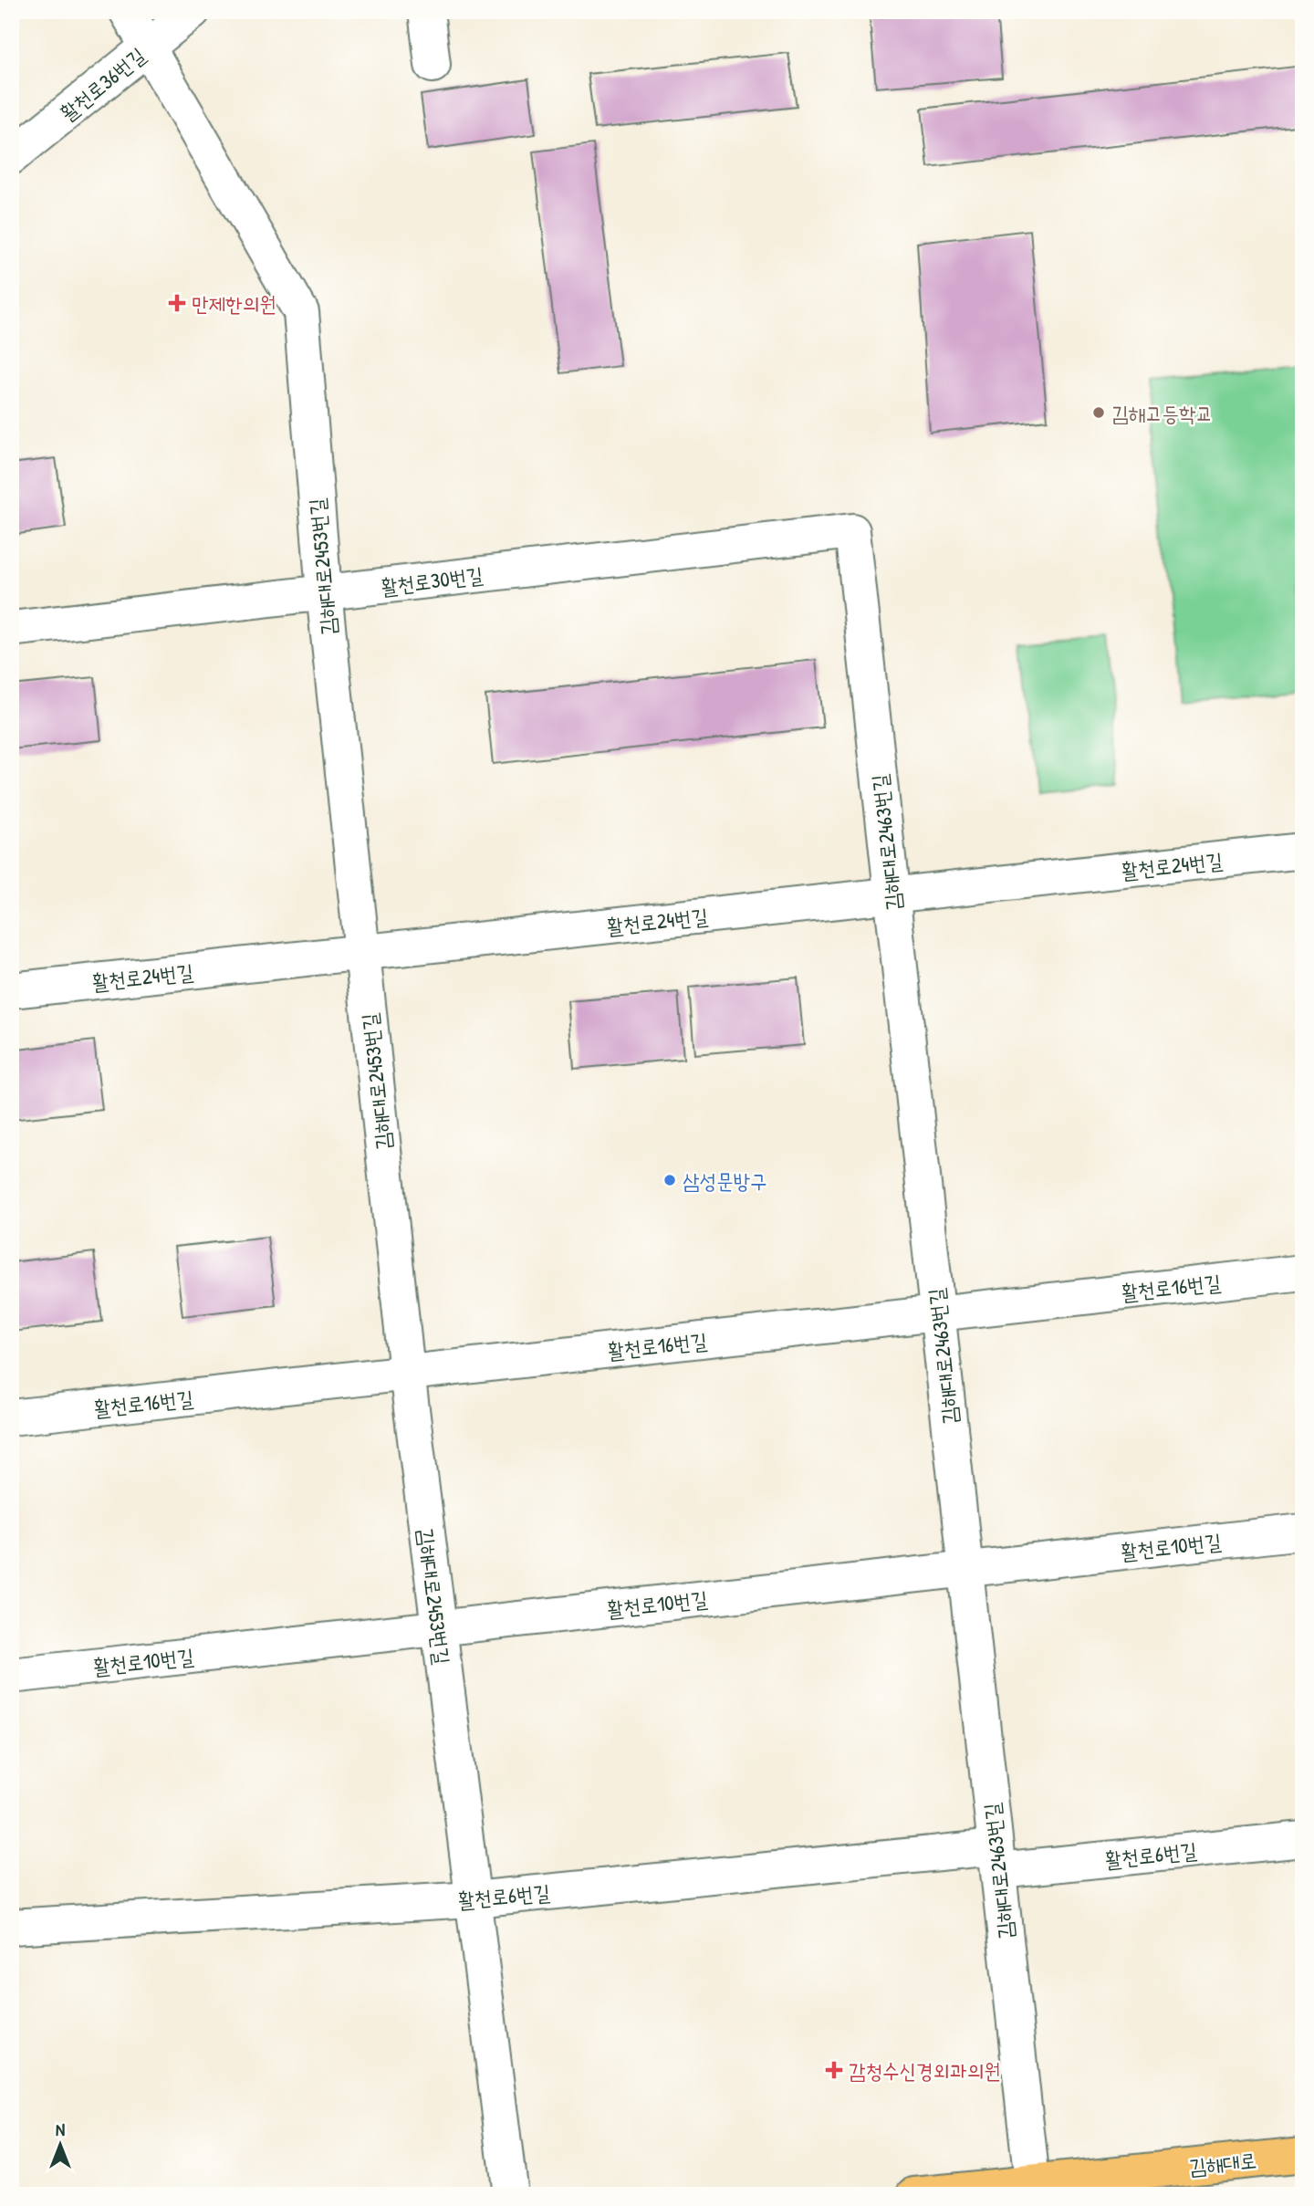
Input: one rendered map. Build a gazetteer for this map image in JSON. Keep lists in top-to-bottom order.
{
  "streets": {
    "main road": ["김해대로"],
    "street": [
      "활천로36번길",
      "김해대로2453번길",
      "활천로30번길",
      "김해대로2463번길",
      "활천로24번길",
      "활천로16번길",
      "활천로10번길",
      "활천로6번길"
    ]
  },
  "crossings": [
    ["활천로36번길", "김해대로2453번길"],
    ["김해대로2453번길", "활천로30번길"],
    ["김해대로2453번길", "활천로24번길"],
    ["김해대로2453번길", "활천로16번길"],
    ["김해대로2453번길", "활천로10번길"],
    ["김해대로2453번길", "활천로6번길"],
    ["활천로30번길", "김해대로2463번길"],
    ["김해대로2463번길", "활천로24번길"],
    ["김해대로2463번길", "활천로16번길"],
    ["김해대로2463번길", "활천로10번길"],
    ["김해대로2463번길", "활천로6번길"],
    ["김해대로2463번길", "김해대로"]
  ],
  "places": {
    "health": ["만제한의원", "감청수신경외과의원"],
    "other": ["김해고등학교", "삼성문방구"]
  },
  "north": "top"
}
